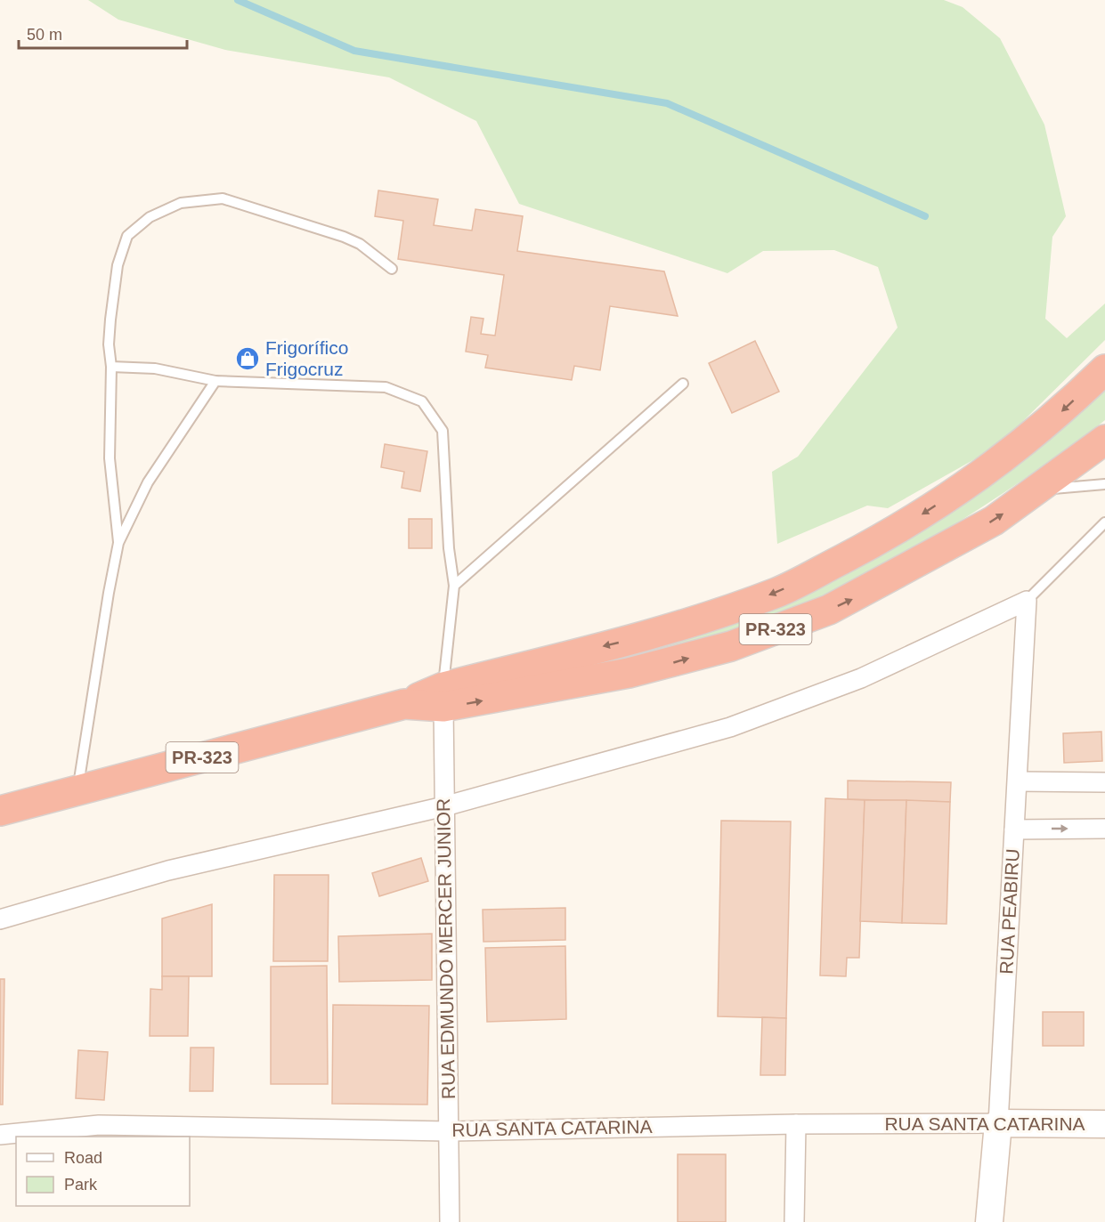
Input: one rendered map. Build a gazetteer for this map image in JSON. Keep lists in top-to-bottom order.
{
  "streets": {
    "highway": ["PR-323"],
    "street": ["RUA PEABIRU", "RUA EDMUNDO MERCER JUNIOR", "RUA SANTA CATARINA"]
  },
  "crossings": [
    ["PR-323", "RUA EDMUNDO MERCER JUNIOR"],
    ["RUA PEABIRU", "RUA SANTA CATARINA"],
    ["RUA EDMUNDO MERCER JUNIOR", "RUA SANTA CATARINA"]
  ],
  "places": {
    "shop": ["Frigorífico Frigocruz"]
  },
  "legend": ["Road", "Park"],
  "scale_bar": "50 m"
}
